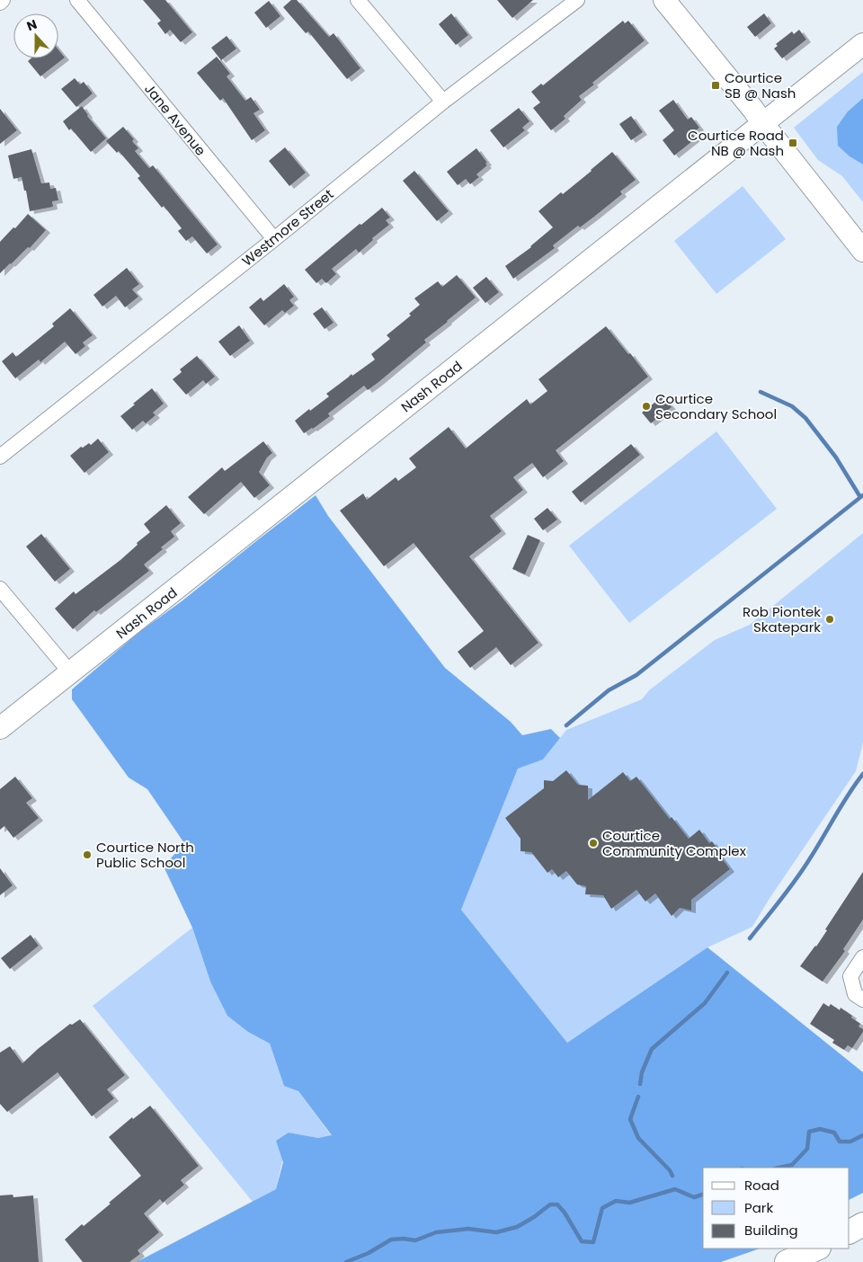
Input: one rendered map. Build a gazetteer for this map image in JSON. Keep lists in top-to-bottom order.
{
  "streets": {
    "street": ["Jane Avenue", "Westmore Street", "Nash Road"]
  },
  "crossings": [
    ["Jane Avenue", "Westmore Street"]
  ],
  "places": {
    "transit": ["Courtice SB @ Nash", "Courtice Road NB @ Nash"],
    "other": [
      "Courtice Secondary School",
      "Rob Piontek Skatepark",
      "Courtice Community Complex",
      "Courtice North Public School"
    ]
  },
  "legend": ["Road", "Park", "Building"],
  "north": "top"
}
